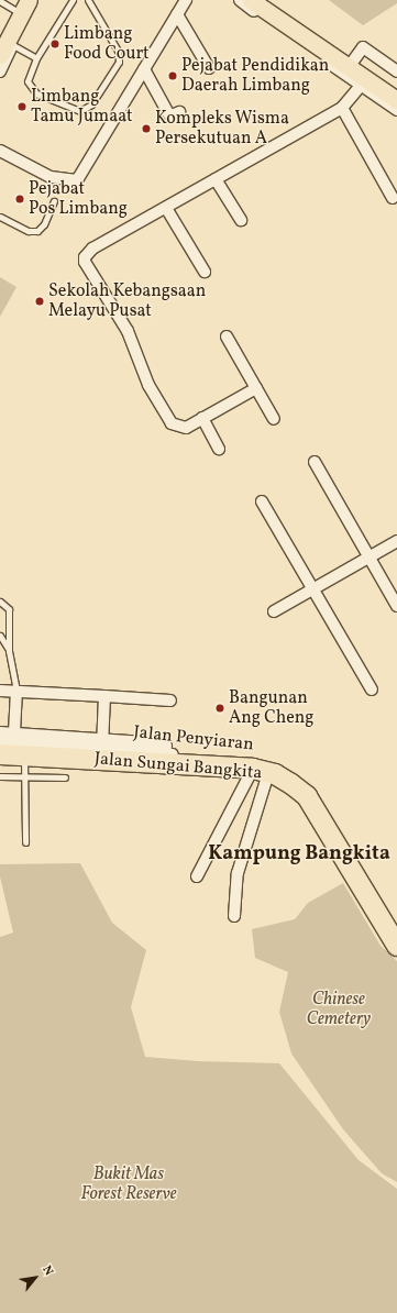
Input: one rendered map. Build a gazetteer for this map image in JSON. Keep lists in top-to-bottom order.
{
  "streets": {
    "highway": ["Jalan Sungai Bangkita"],
    "street": ["Jalan Penyiaran"]
  },
  "crossings": [
    ["Jalan Penyiaran", "Jalan Sungai Bangkita"]
  ],
  "districts": ["Kampung Bangkita"],
  "parks": ["Chinese Cemetery", "Bukit Mas Forest Reserve"],
  "places": [
    "Limbang Food Court",
    "Pejabat Pendidikan Daerah Limbang",
    "Limbang Tamu Jumaat",
    "Kompleks Wisma Persekutuan A",
    "Pejabat Pos Limbang",
    "Sekolah Kebangsaan Melayu Pusat",
    "Bangunan Ang Cheng"
  ],
  "north": "top right"
}
